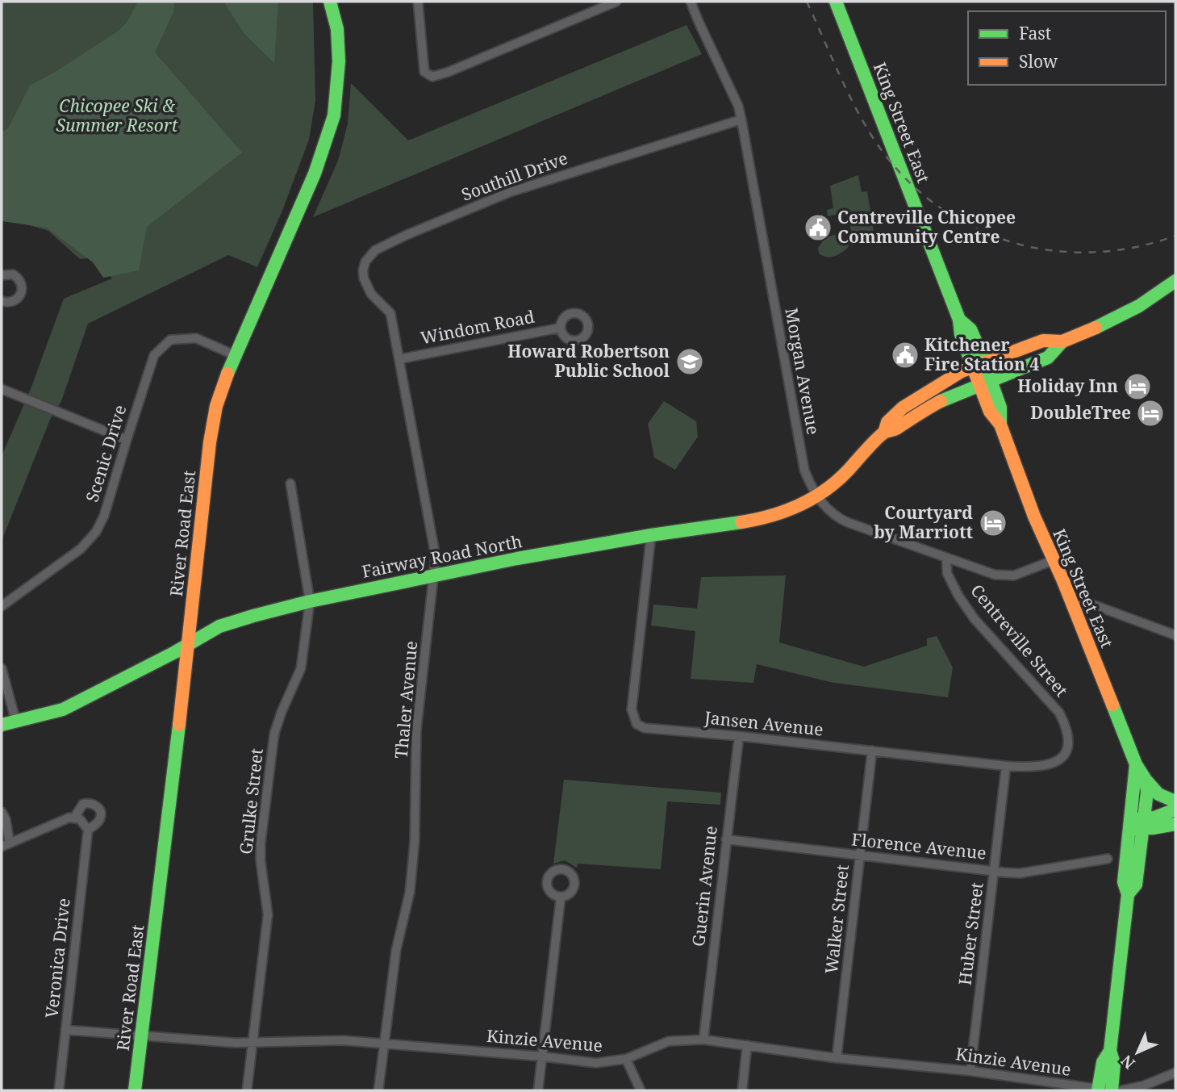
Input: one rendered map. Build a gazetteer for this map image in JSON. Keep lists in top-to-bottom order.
{
  "streets": {
    "main road": ["King Street East", "River Road East", "Fairway Road North"],
    "street": [
      "Southill Drive",
      "Windom Road",
      "Morgan Avenue",
      "Scenic Drive",
      "Centreville Street",
      "Thaler Avenue",
      "Jansen Avenue",
      "Grulke Street",
      "Florence Avenue",
      "Guerin Avenue",
      "Walker Street",
      "Huber Street",
      "Veronica Drive",
      "Kinzie Avenue"
    ]
  },
  "crossings": [
    ["King Street East", "Morgan Avenue"],
    ["King Street East", "Fairway Road North"],
    ["Southill Drive", "Morgan Avenue"],
    ["Southill Drive", "Thaler Avenue"],
    ["Windom Road", "Thaler Avenue"],
    ["Morgan Avenue", "Fairway Road North"],
    ["Morgan Avenue", "Centreville Street"],
    ["Scenic Drive", "River Road East"],
    ["River Road East", "Fairway Road North"],
    ["River Road East", "Kinzie Avenue"],
    ["Fairway Road North", "Thaler Avenue"],
    ["Fairway Road North", "Jansen Avenue"],
    ["Fairway Road North", "Grulke Street"],
    ["Centreville Street", "Jansen Avenue"],
    ["Thaler Avenue", "Kinzie Avenue"],
    ["Jansen Avenue", "Guerin Avenue"],
    ["Jansen Avenue", "Walker Street"],
    ["Jansen Avenue", "Huber Street"],
    ["Grulke Street", "Kinzie Avenue"],
    ["Florence Avenue", "Guerin Avenue"],
    ["Florence Avenue", "Walker Street"],
    ["Florence Avenue", "Huber Street"],
    ["Guerin Avenue", "Kinzie Avenue"],
    ["Walker Street", "Kinzie Avenue"],
    ["Huber Street", "Kinzie Avenue"],
    ["Veronica Drive", "Kinzie Avenue"]
  ],
  "parks": ["Chicopee Ski & Summer Resort"],
  "places": {
    "public building": ["Centreville Chicopee Community Centre", "Kitchener Fire Station 4"],
    "school or university": ["Howard Robertson Public School"],
    "hotel": ["Holiday Inn", "DoubleTree", "Courtyard by Marriott"]
  },
  "legend": ["Fast", "Slow"],
  "north": "bottom left"
}
